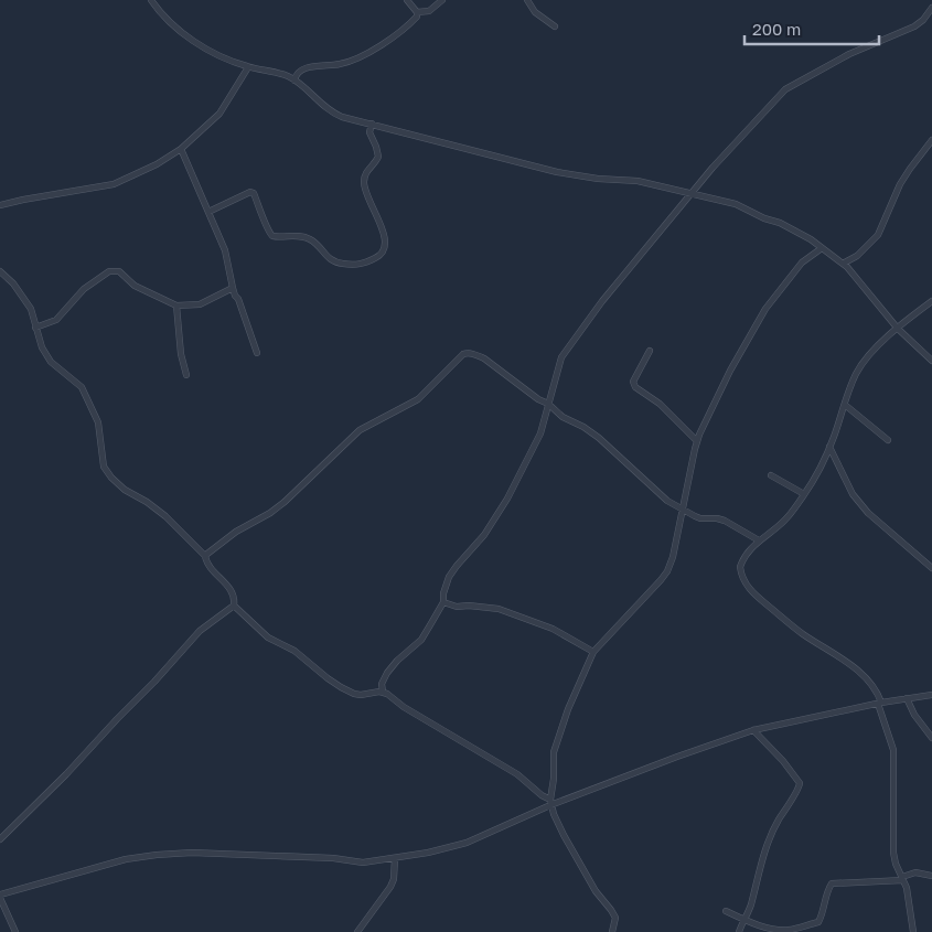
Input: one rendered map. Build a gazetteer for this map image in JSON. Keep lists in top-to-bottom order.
{
  "scale_bar": "200 m"
}
